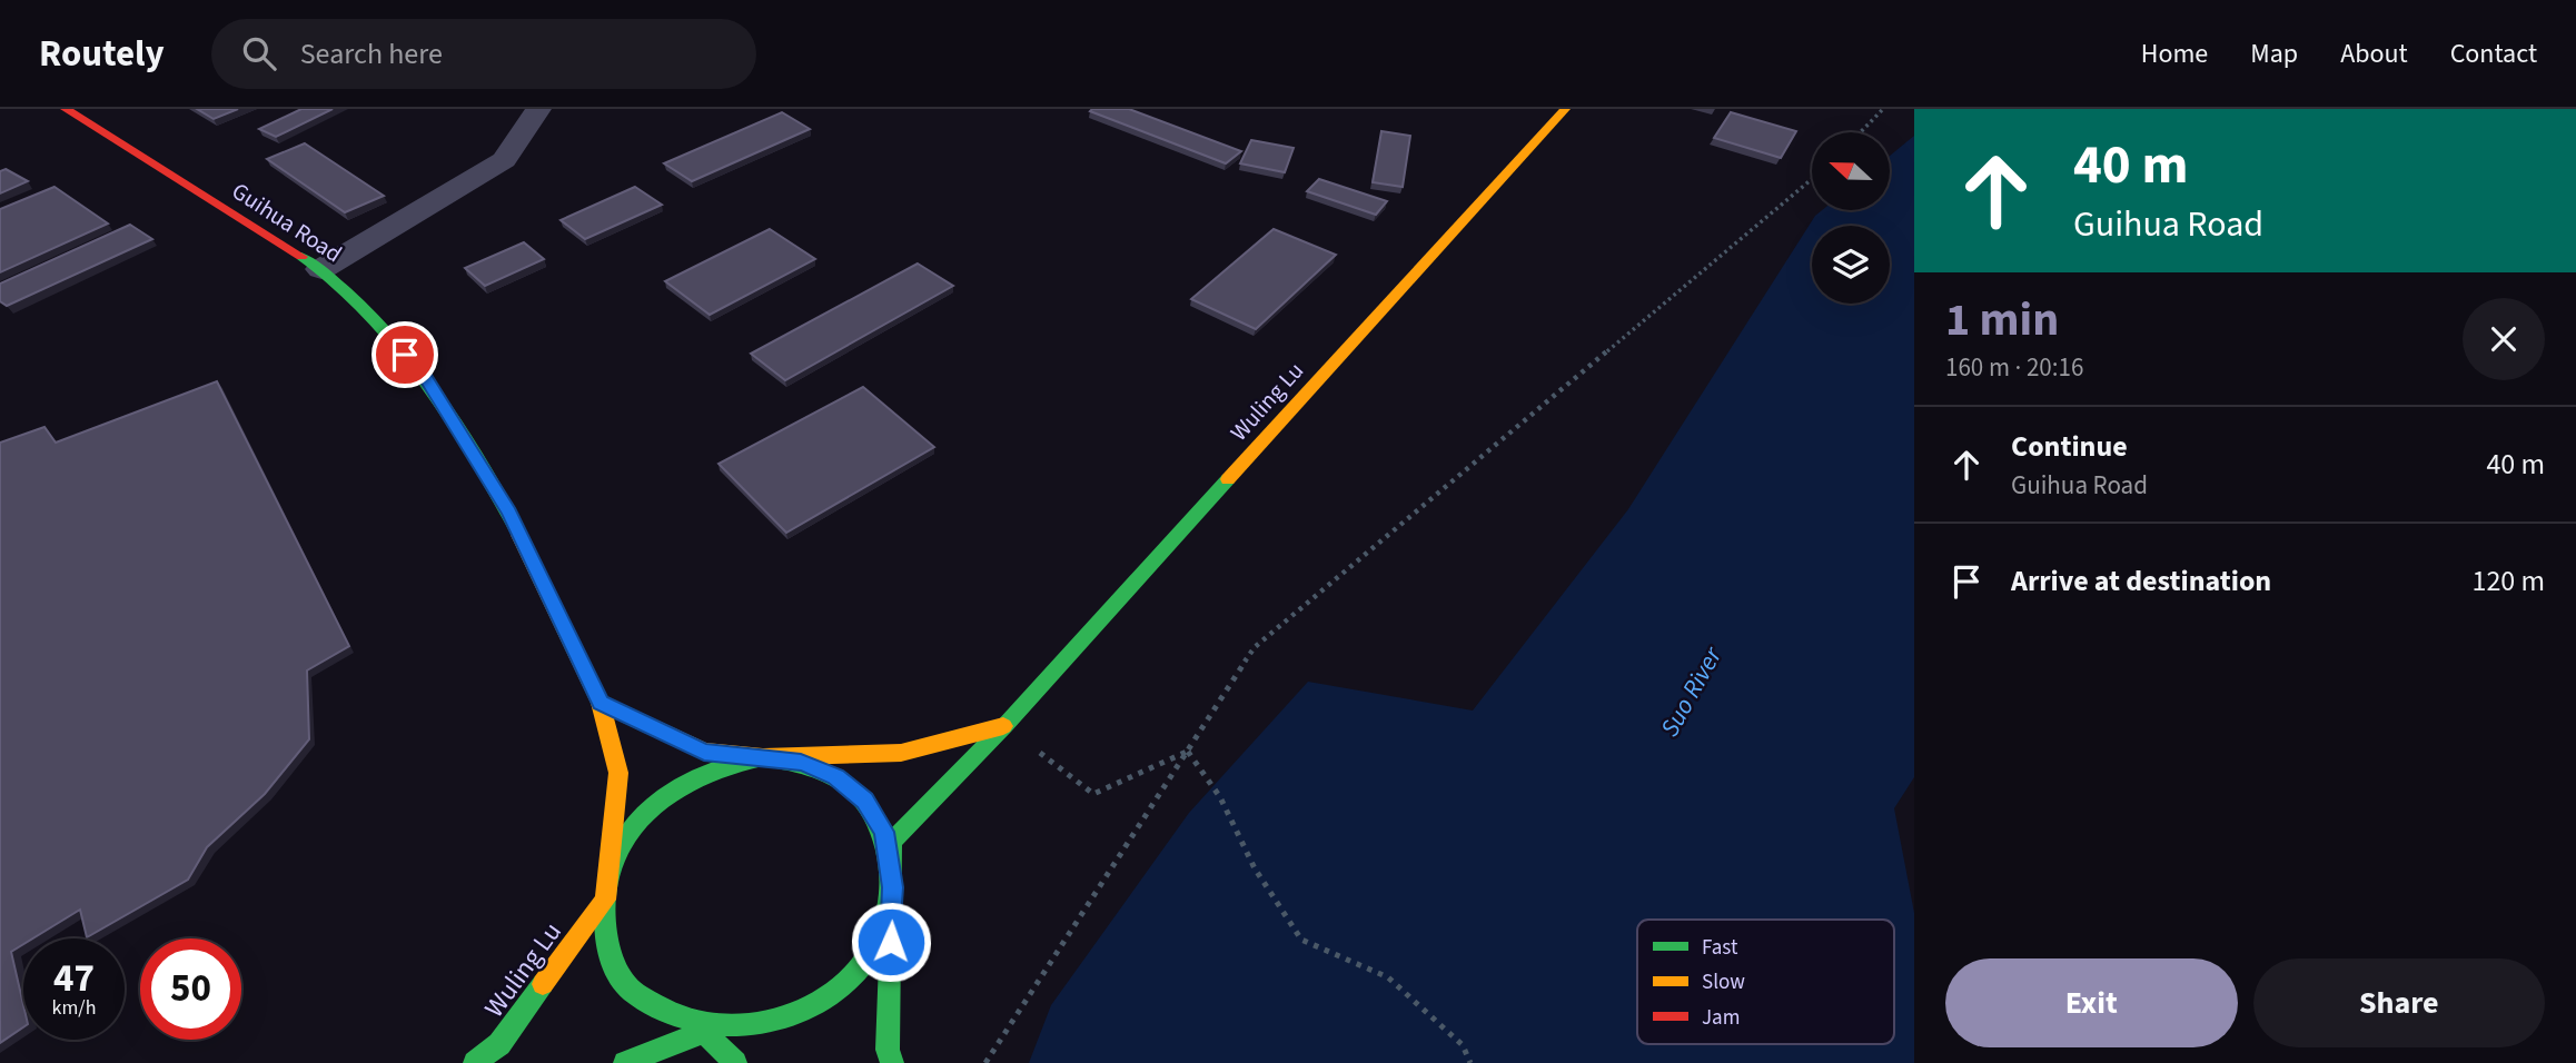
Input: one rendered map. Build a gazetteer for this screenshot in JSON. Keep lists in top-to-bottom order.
{
  "streets": {
    "main road": ["Guihua Road", "Wuling Lu"]
  },
  "crossings": [
    ["Guihua Road", "Wuling Lu"]
  ],
  "water": ["Suo River"],
  "legend": ["Fast", "Slow", "Jam"],
  "north": "left",
  "page": {
    "header": "Routely",
    "search": "Search here",
    "nav": [
      "Home",
      "Map",
      "About",
      "Contact"
    ],
    "turn": ["40 m", "Guihua Road"],
    "heading": ["1 min", "160 m · 20:16"],
    "list": [
      {
        "name": "Continue",
        "note": "Guihua Road",
        "value": "40 m"
      },
      {
        "name": "Arrive at destination",
        "value": "120 m"
      }
    ],
    "speed": "47 km/h",
    "limit": "50",
    "buttons": ["Exit", "Share"]
  }
}
